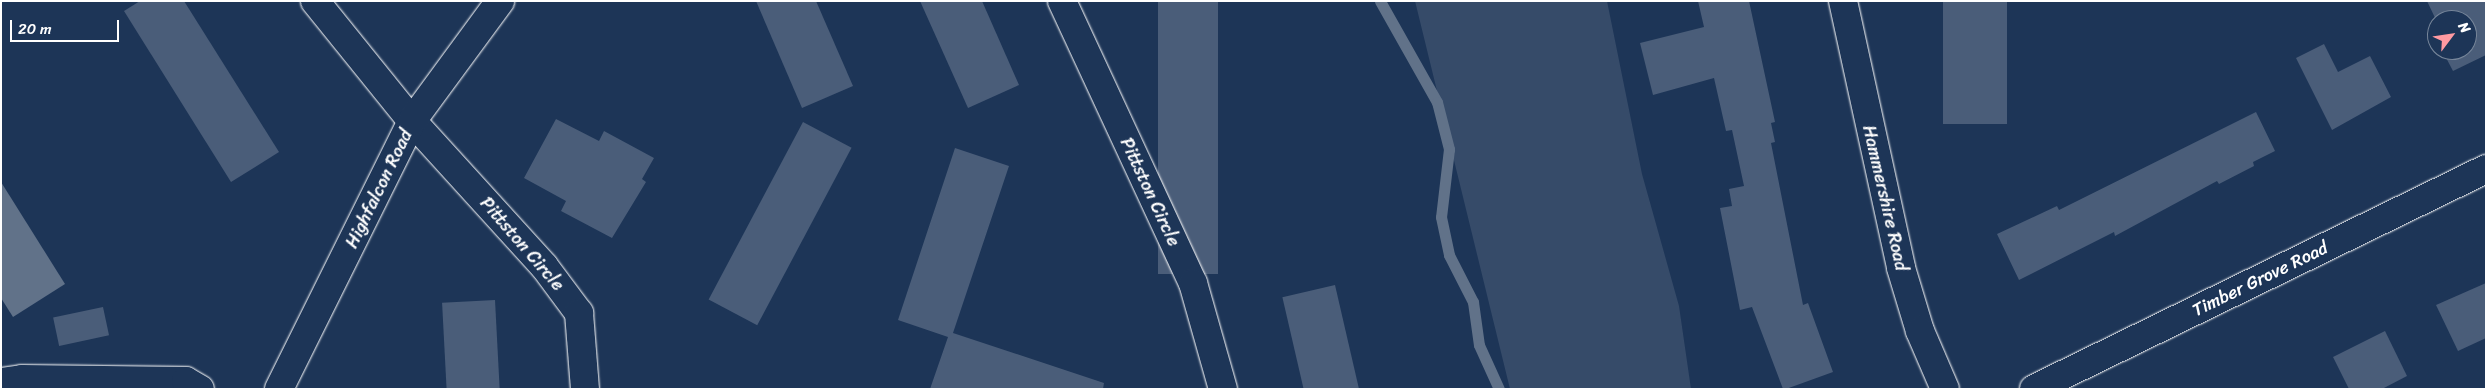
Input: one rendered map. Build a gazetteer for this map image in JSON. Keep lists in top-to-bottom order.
{
  "streets": {
    "street": [
      "Highfalcon Road",
      "Pittston Circle",
      "Hammershire Road",
      "Timber Grove Road"
    ]
  },
  "crossings": [
    ["Highfalcon Road", "Pittston Circle"]
  ],
  "scale_bar": "20 m",
  "north": "top right"
}
